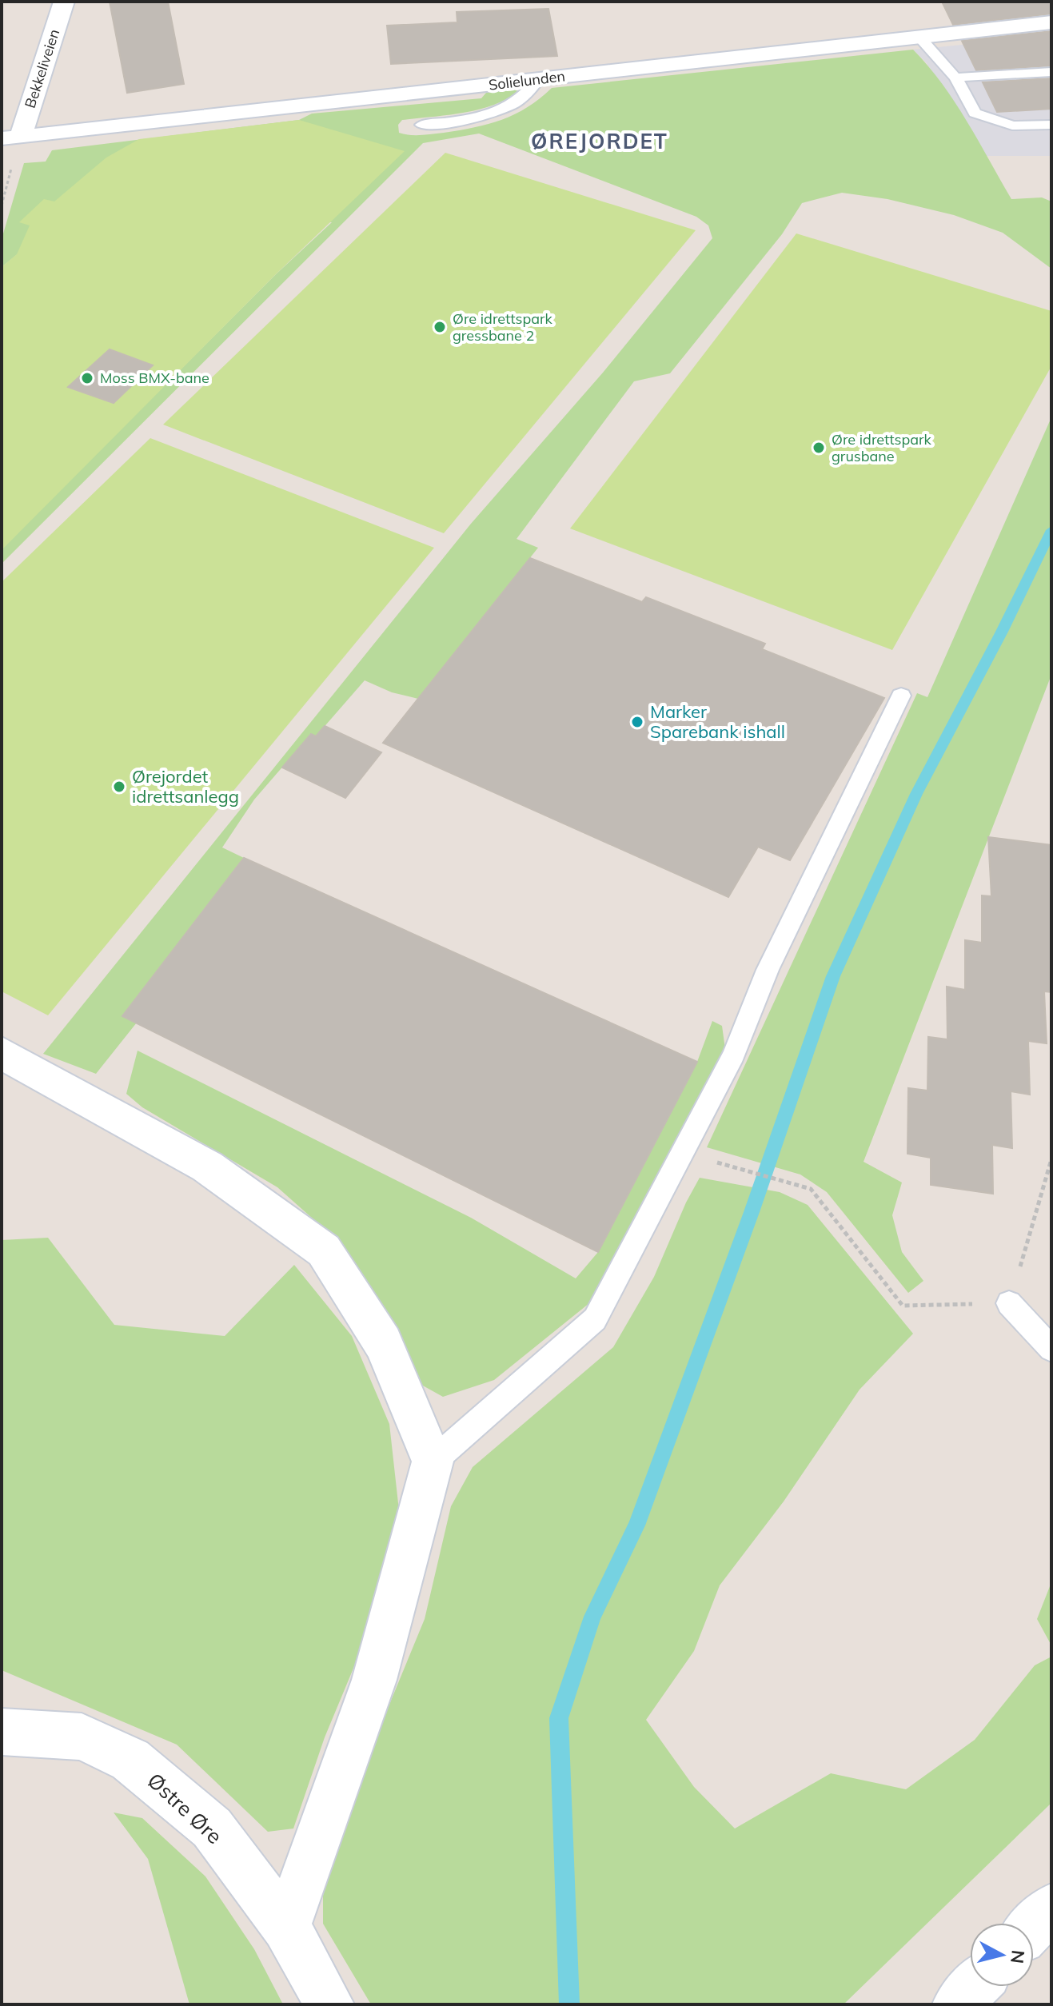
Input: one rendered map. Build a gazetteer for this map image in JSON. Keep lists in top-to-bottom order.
{
  "streets": {
    "street": ["Bekkeliveien", "Solielunden", "Østre Øre"]
  },
  "crossings": [
    ["Bekkeliveien", "Solielunden"]
  ],
  "districts": ["ØREJORDET"],
  "places": [
    "Øre idrettspark gressbane 2",
    "Moss BMX-bane",
    "Øre idrettspark grusbane",
    "Marker Sparebank ishall",
    "Ørejordet idrettsanlegg"
  ],
  "north": "right"
}
